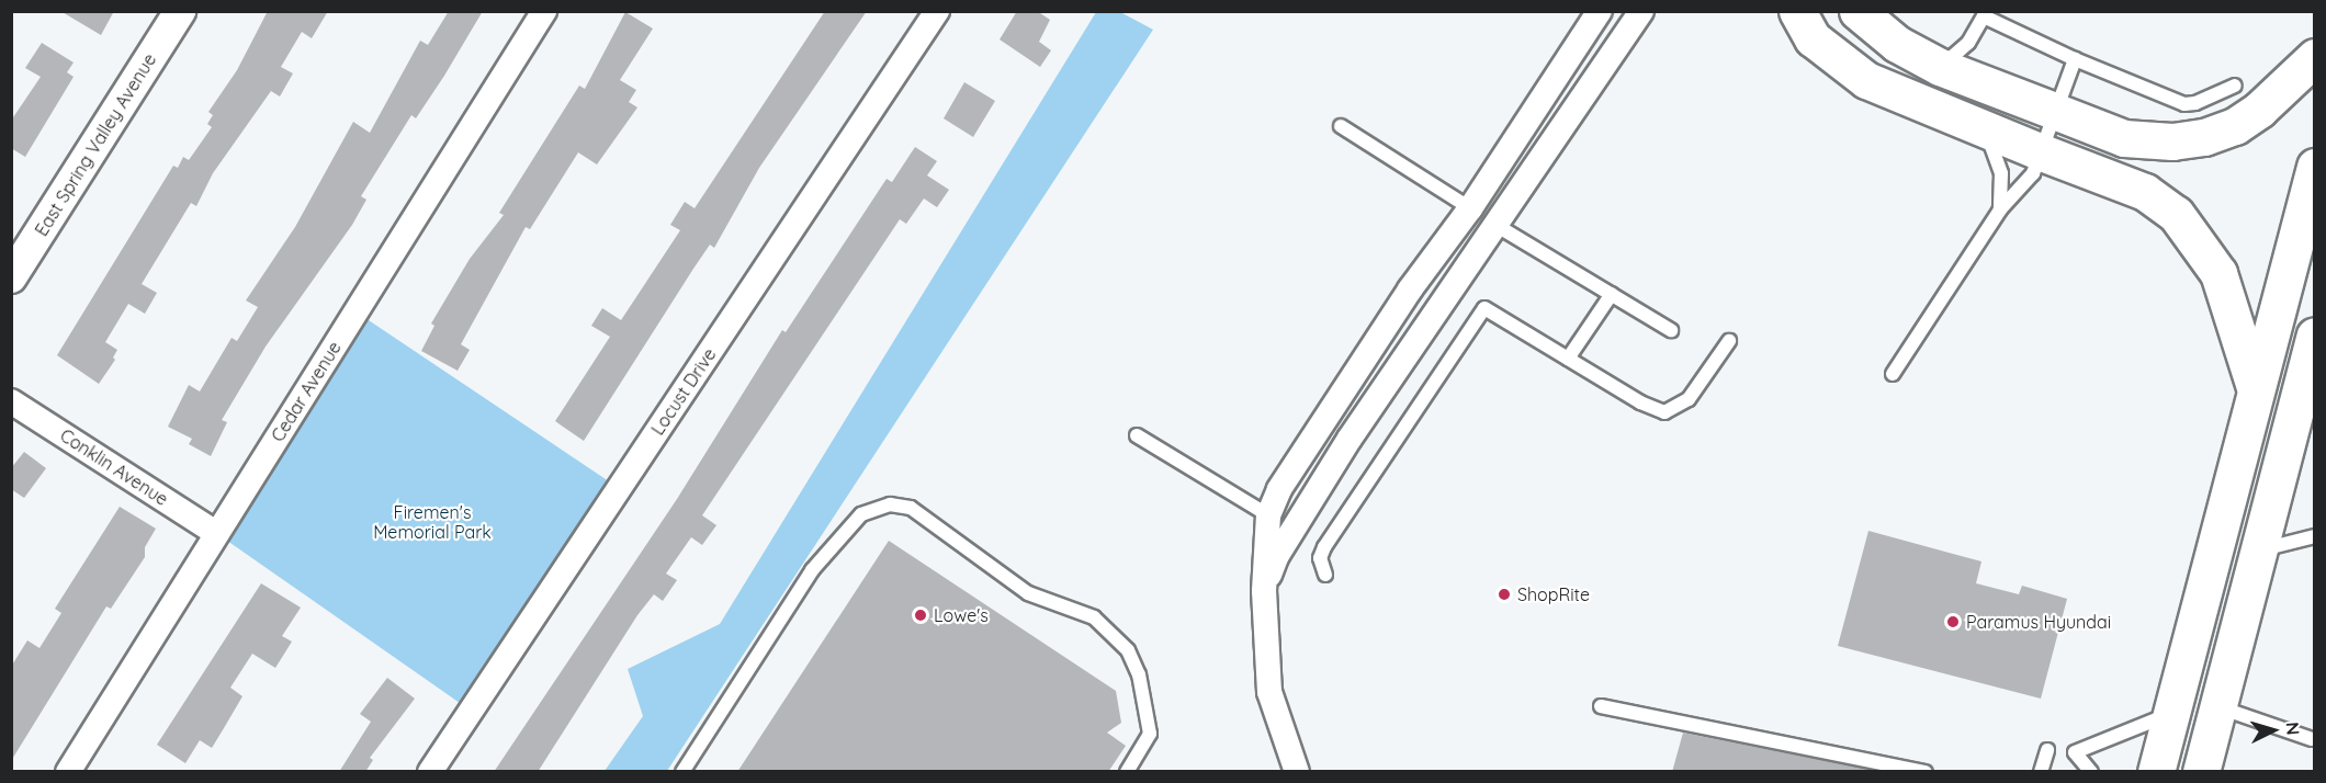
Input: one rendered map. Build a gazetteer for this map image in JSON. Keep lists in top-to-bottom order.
{
  "streets": {
    "street": [
      "East Spring Valley Avenue",
      "Cedar Avenue",
      "Locust Drive",
      "Conklin Avenue"
    ]
  },
  "crossings": [
    ["Cedar Avenue", "Conklin Avenue"]
  ],
  "parks": ["Firemen's Memorial Park"],
  "places": ["ShopRite", "Lowe's", "Paramus Hyundai"],
  "north": "right"
}
